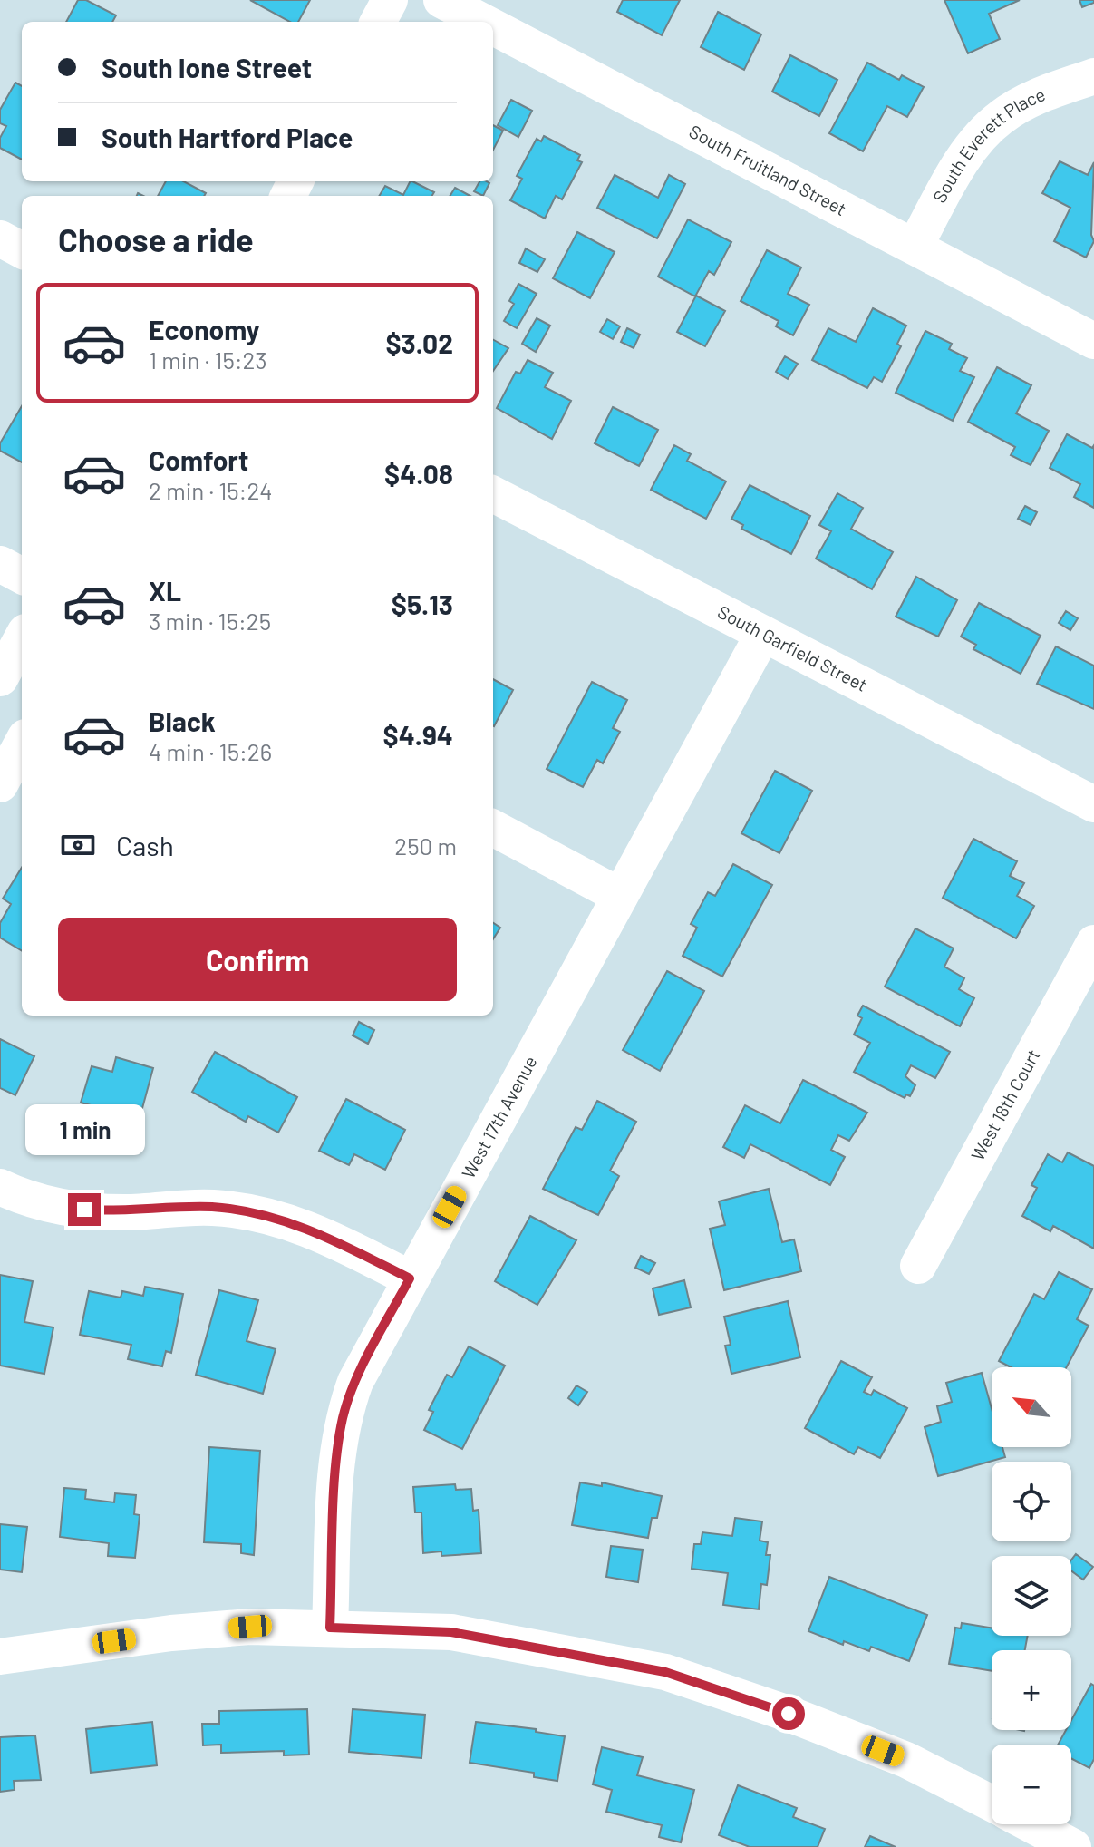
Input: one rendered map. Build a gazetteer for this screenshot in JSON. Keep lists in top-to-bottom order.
{
  "streets": {
    "street": [
      "South Everett Place",
      "South Fruitland Street",
      "South Garfield Street",
      "West 18th Court",
      "West 17th Avenue"
    ]
  },
  "crossings": [
    ["South Everett Place", "South Fruitland Street"],
    ["South Garfield Street", "West 17th Avenue"]
  ],
  "north": "top left",
  "page": {
    "banner": ["South Ione Street", "South Hartford Place"],
    "heading": "Choose a ride",
    "list": [
      {
        "name": "Economy",
        "note": "1 min · 15:23",
        "value": "$3.02"
      },
      {
        "name": "Comfort",
        "note": "2 min · 15:24",
        "value": "$4.08"
      },
      {
        "name": "XL",
        "note": "3 min · 15:25",
        "value": "$5.13"
      },
      {
        "name": "Black",
        "note": "4 min · 15:26",
        "value": "$4.94"
      }
    ],
    "pay": ["Cash", "250 m"],
    "buttons": "Confirm",
    "bubble": "1 min",
    "map_buttons": ["+", "−"]
  }
}
